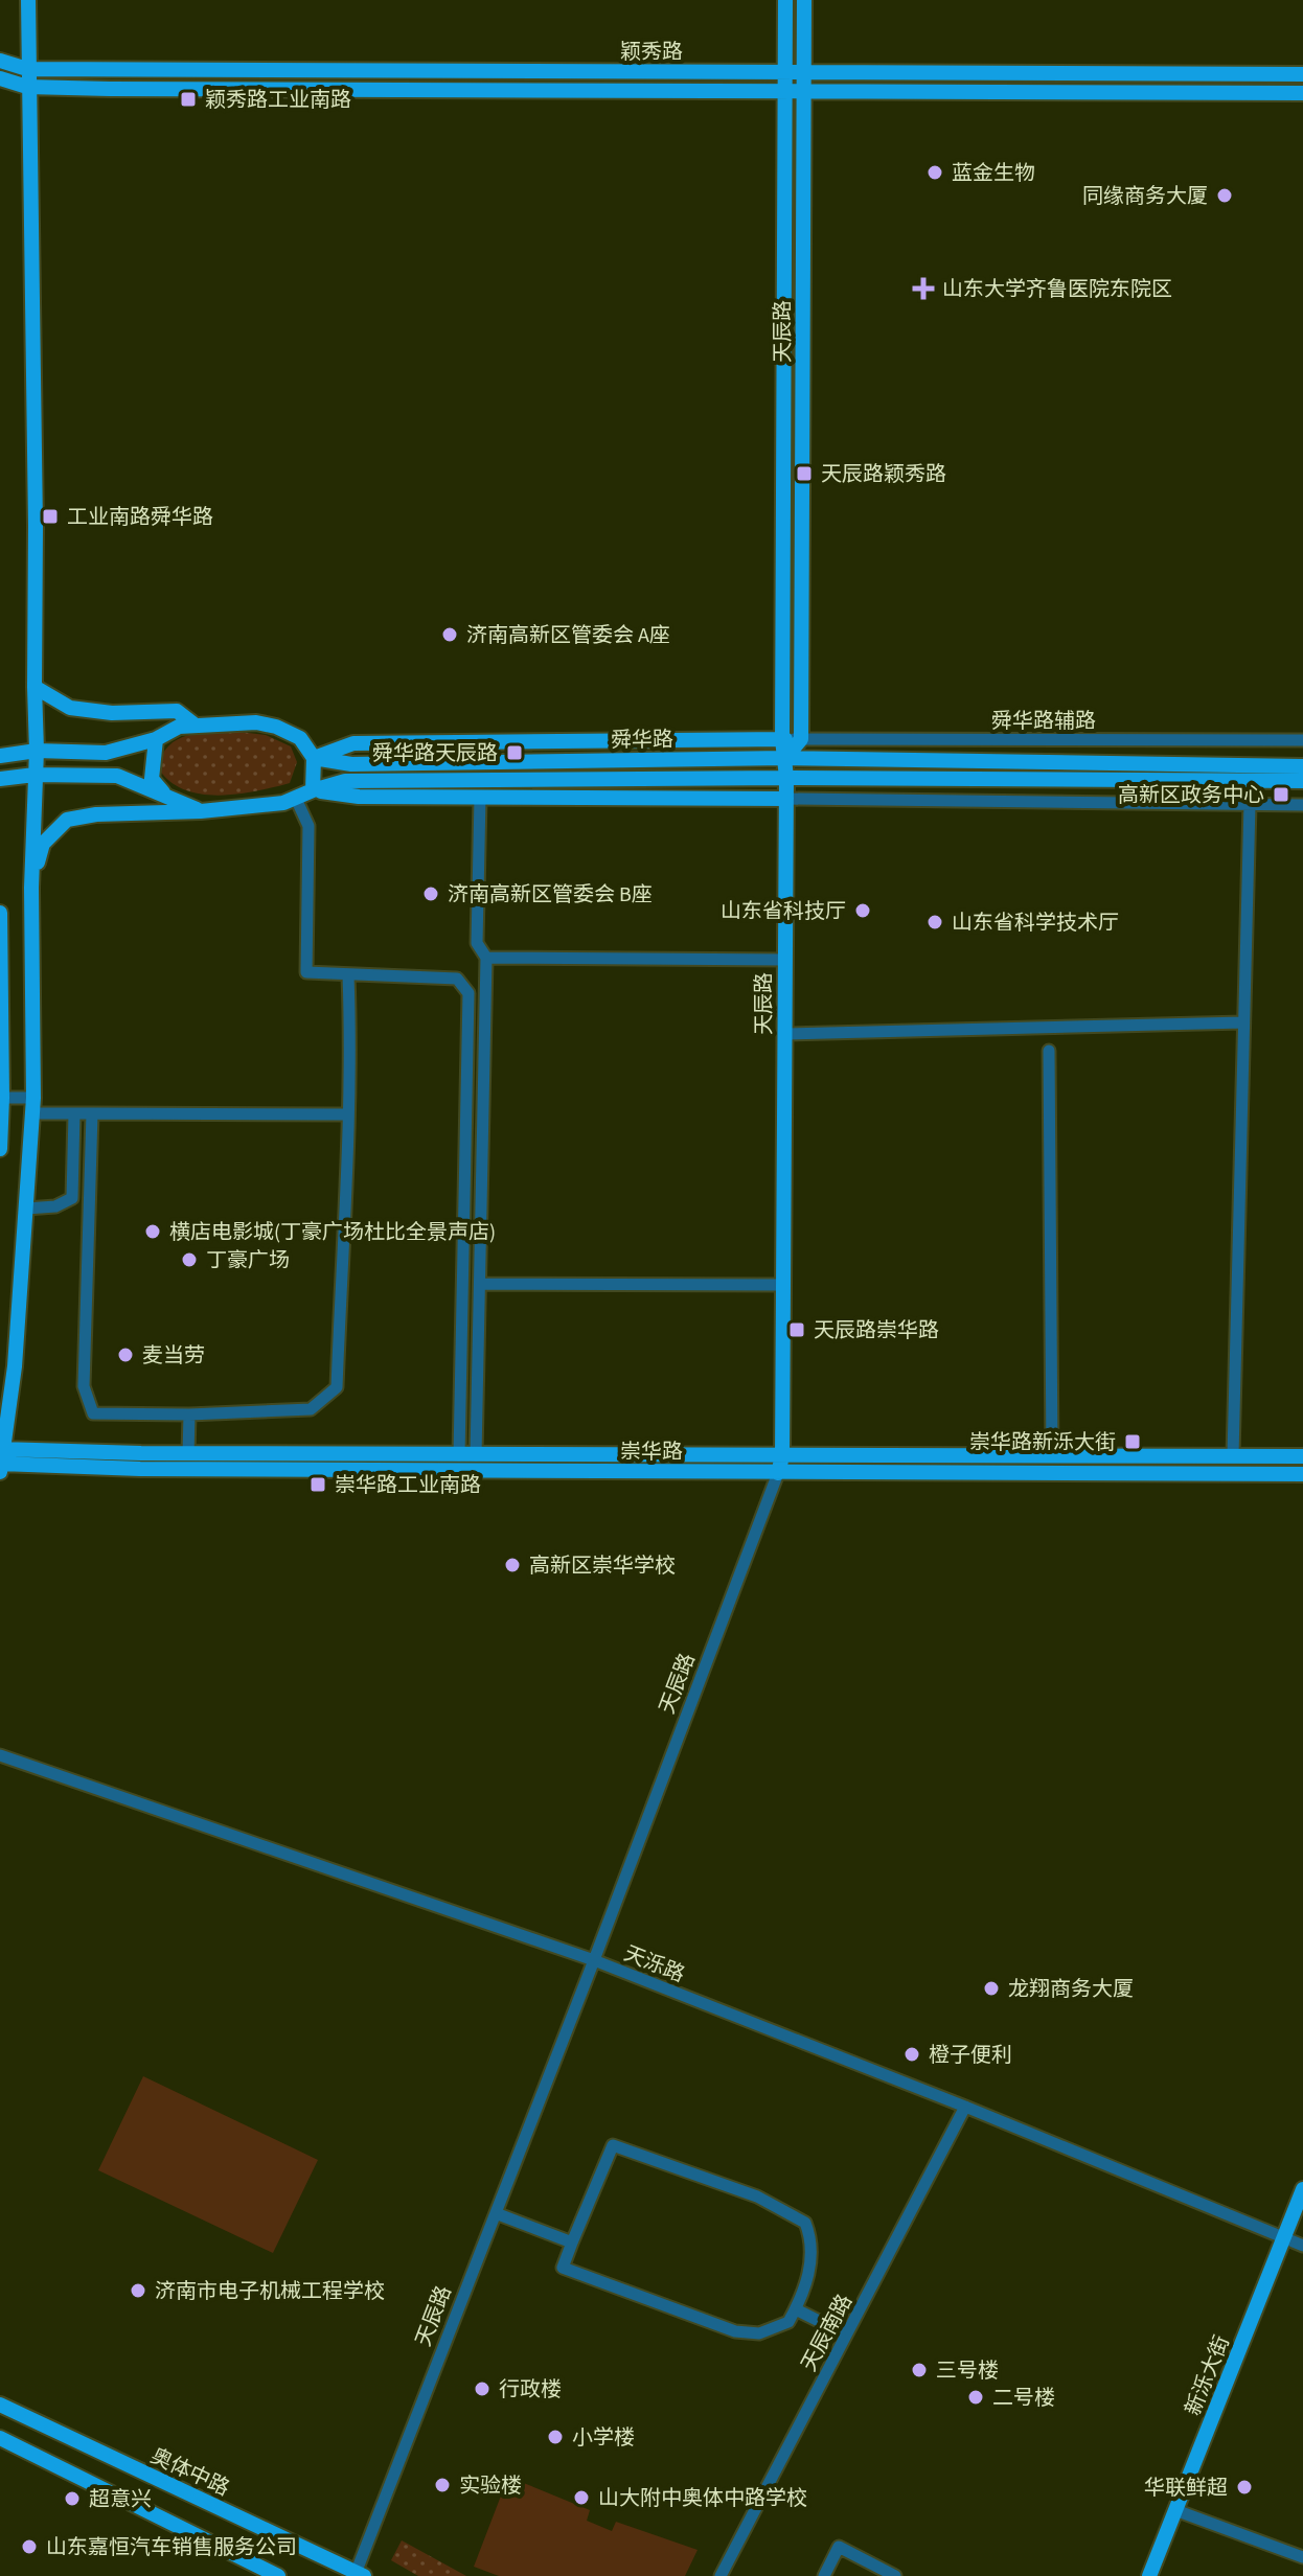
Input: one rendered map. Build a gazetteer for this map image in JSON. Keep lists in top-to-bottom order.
{
  "streets": {
    "main road": [
      "颖秀路",
      "天辰路",
      "舜华路",
      "崇华路",
      "新泺大街",
      "奥体中路"
    ],
    "street": ["舜华路辅路", "天泺路", "天辰南路"]
  },
  "crossings": [
    ["颖秀路", "天辰路"],
    ["天辰路", "舜华路辅路"],
    ["天辰路", "舜华路"],
    ["天辰路", "崇华路"],
    ["天辰路", "天泺路"],
    ["天辰路", "奥体中路"],
    ["天泺路", "天辰南路"],
    ["天泺路", "新泺大街"]
  ],
  "places": {
    "transit": [
      "颖秀路工业南路",
      "天辰路颖秀路",
      "工业南路舜华路",
      "舜华路天辰路",
      "高新区政务中心",
      "天辰路崇华路",
      "崇华路新泺大街",
      "崇华路工业南路"
    ],
    "other": [
      "蓝金生物",
      "同缘商务大厦",
      "济南高新区管委会 A座",
      "济南高新区管委会 B座",
      "山东省科技厅",
      "山东省科学技术厅",
      "横店电影城(丁豪广场杜比全景声店)",
      "丁豪广场",
      "麦当劳",
      "高新区崇华学校",
      "龙翔商务大厦",
      "橙子便利",
      "济南市电子机械工程学校",
      "三号楼",
      "行政楼",
      "二号楼",
      "小学楼",
      "实验楼",
      "华联鲜超",
      "山大附中奥体中路学校",
      "超意兴",
      "山东嘉恒汽车销售服务公司"
    ],
    "health": ["山东大学齐鲁医院东院区"]
  }
}
